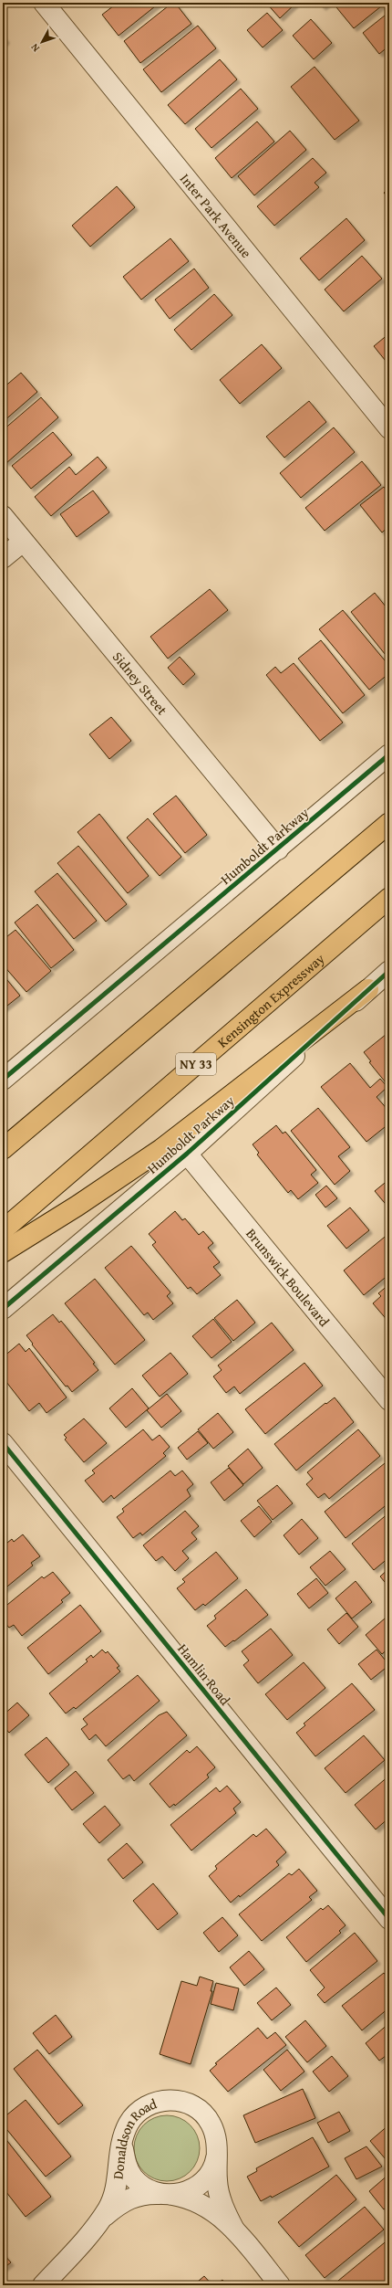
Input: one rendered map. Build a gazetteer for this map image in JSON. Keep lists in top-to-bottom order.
{
  "streets": {
    "highway": ["Kensington Expressway", "NY 33"],
    "street": [
      "Inter Park Avenue",
      "Sidney Street",
      "Humboldt Parkway",
      "Brunswick Boulevard",
      "Hamlin Road",
      "Donaldson Road"
    ]
  },
  "crossings": [
    ["Sidney Street", "Humboldt Parkway"],
    ["Humboldt Parkway", "Brunswick Boulevard"]
  ],
  "north": "bottom left"
}
